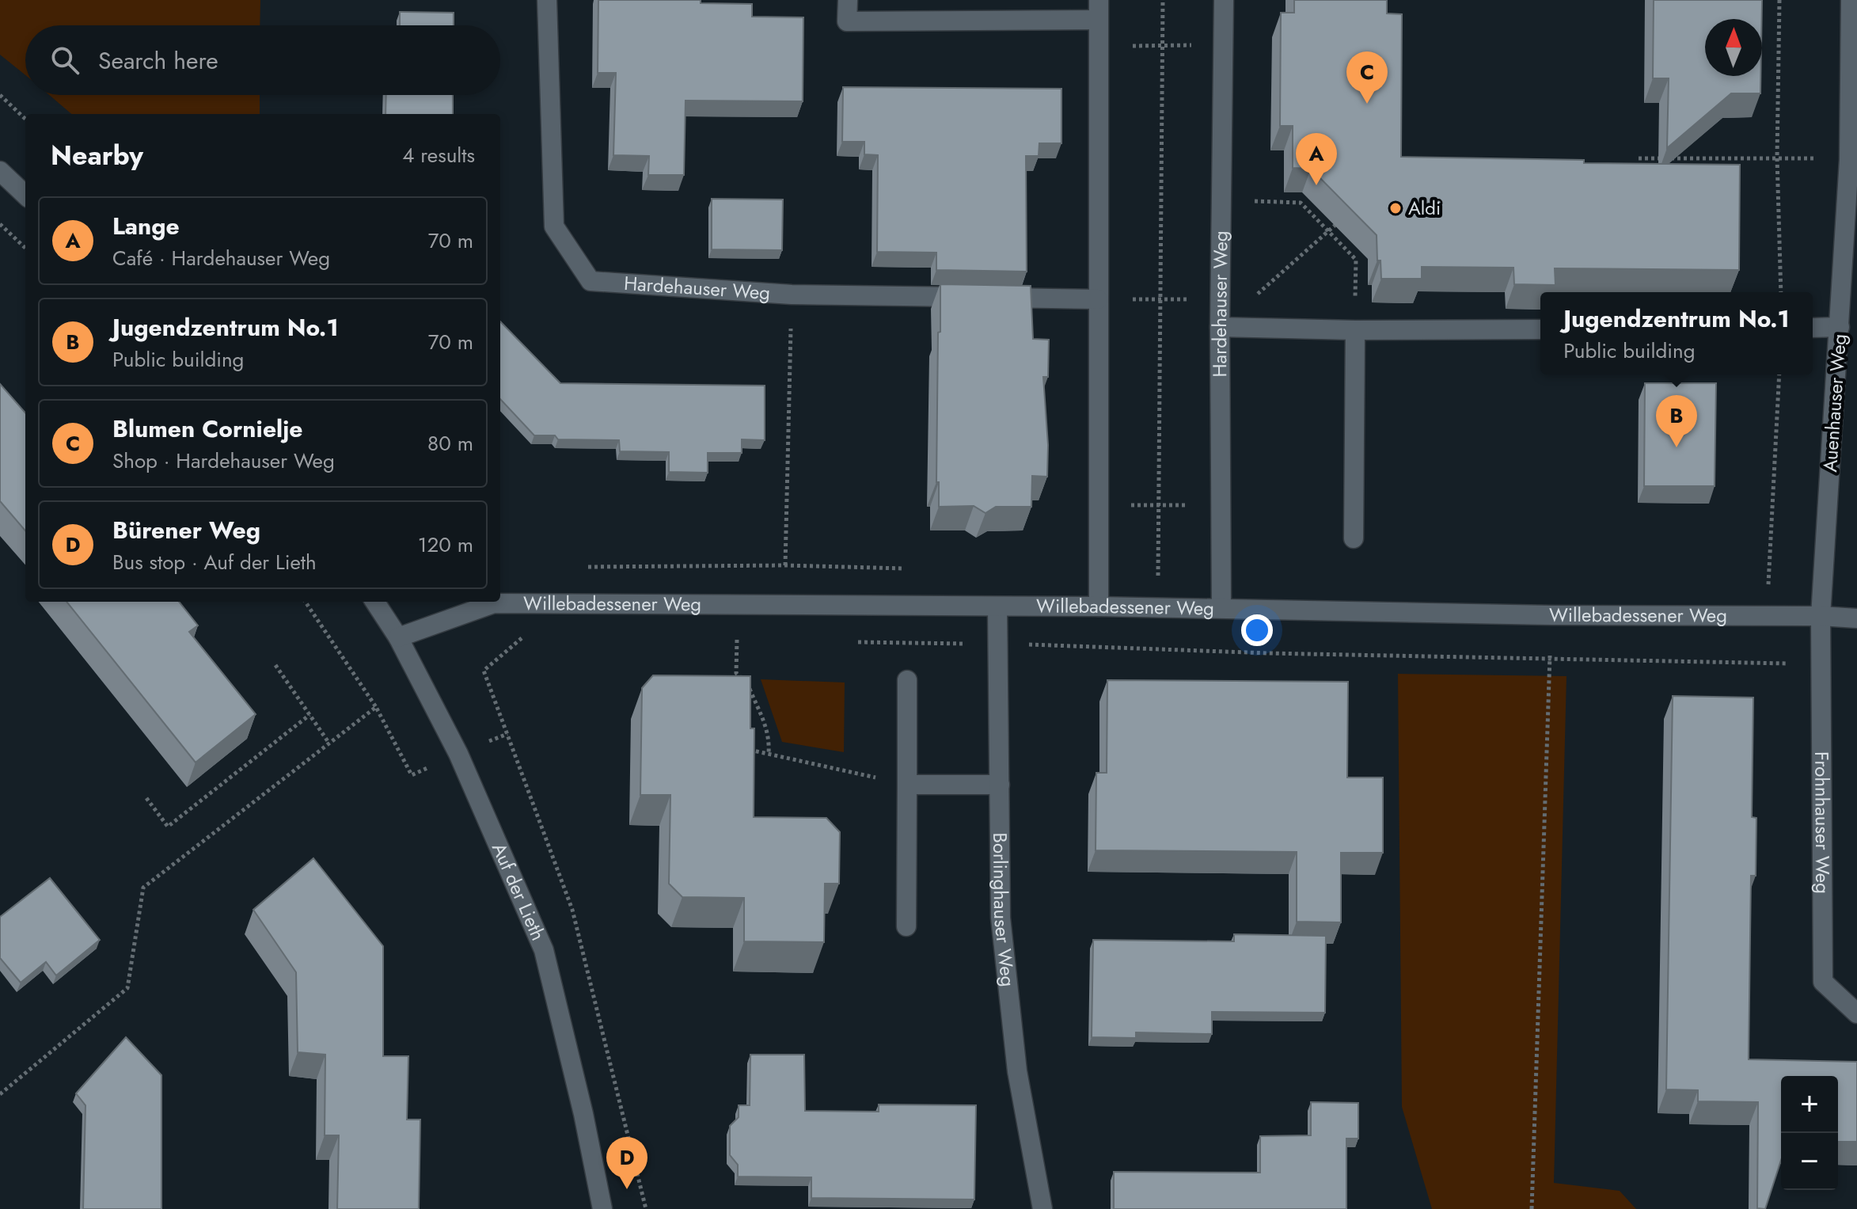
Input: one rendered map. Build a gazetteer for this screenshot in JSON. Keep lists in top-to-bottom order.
{
  "streets": {
    "street": [
      "Hardehauser Weg",
      "Auenhauser Weg",
      "Willebadessener Weg",
      "Frohnhauser Weg",
      "Auf der Lieth",
      "Borlinghauser Weg"
    ]
  },
  "crossings": [
    ["Hardehauser Weg", "Willebadessener Weg"],
    ["Auenhauser Weg", "Willebadessener Weg"],
    ["Auenhauser Weg", "Frohnhauser Weg"],
    ["Willebadessener Weg", "Frohnhauser Weg"],
    ["Willebadessener Weg", "Auf der Lieth"],
    ["Willebadessener Weg", "Borlinghauser Weg"]
  ],
  "places": ["Aldi"],
  "north": "top",
  "page": {
    "search": "Search here",
    "pins": [
      "C",
      "A",
      "B",
      "D"
    ],
    "heading": ["Nearby", "4 results"],
    "list": [
      {
        "mark": "A",
        "name": "Lange",
        "note": "Café · Hardehauser Weg",
        "value": "70 m"
      },
      {
        "mark": "B",
        "name": "Jugendzentrum No.1",
        "note": "Public building",
        "value": "70 m"
      },
      {
        "mark": "C",
        "name": "Blumen Cornielje",
        "note": "Shop · Hardehauser Weg",
        "value": "80 m"
      },
      {
        "mark": "D",
        "name": "Bürener Weg",
        "note": "Bus stop · Auf der Lieth",
        "value": "120 m"
      }
    ],
    "popup": ["Jugendzentrum No.1", "Public building"],
    "map_buttons": ["+", "−"]
  }
}
